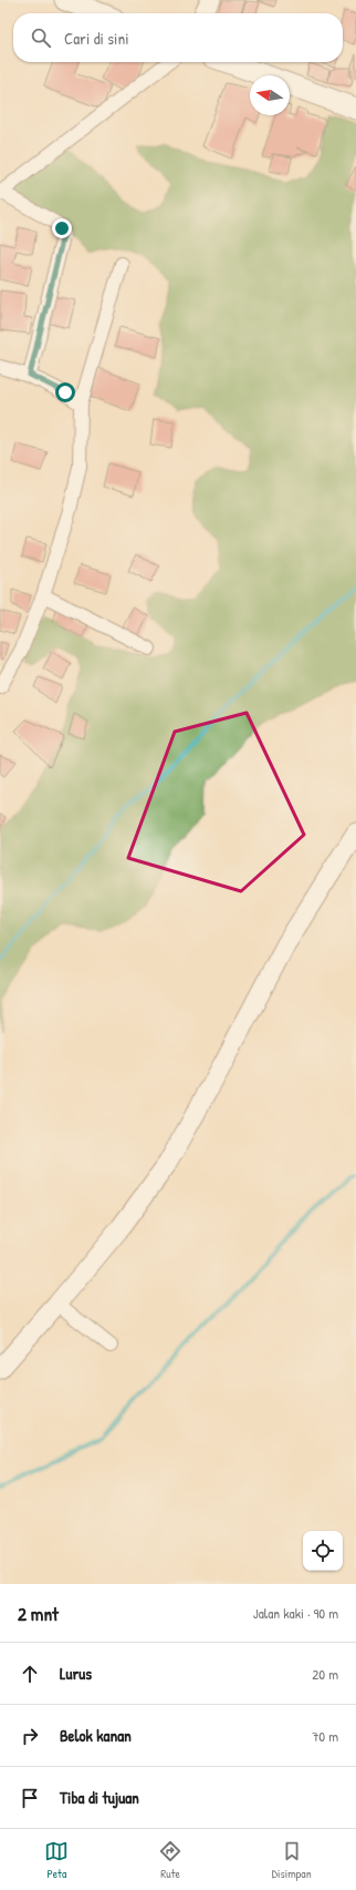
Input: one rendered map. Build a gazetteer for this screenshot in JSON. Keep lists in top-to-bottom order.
{
  "north": "left",
  "page": {
    "search": "Cari di sini",
    "heading": ["2 mnt", "Jalan kaki · 90 m"],
    "list": [
      ["Lurus", "20 m"],
      ["Belok kanan", "70 m"],
      "Tiba di tujuan"
    ],
    "nav": ["Peta", "Rute", "Disimpan"]
  }
}
